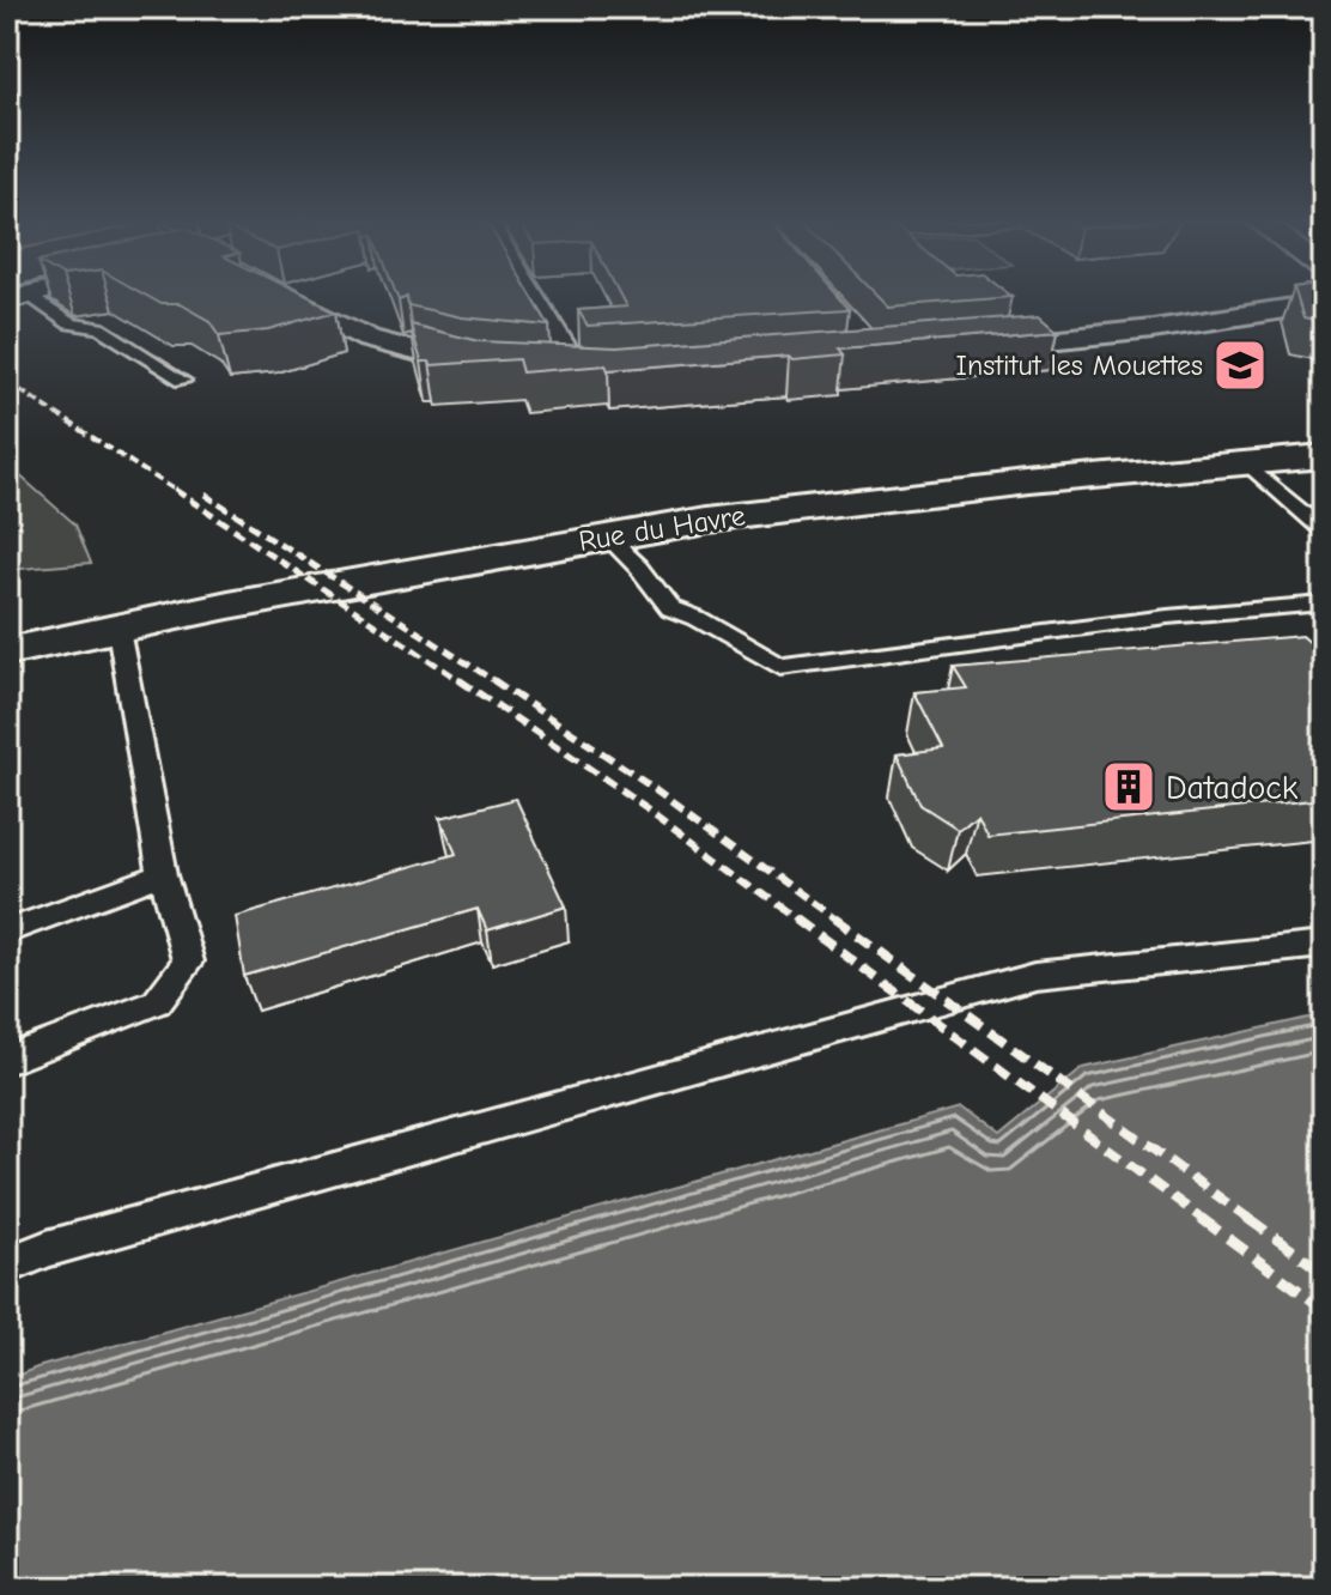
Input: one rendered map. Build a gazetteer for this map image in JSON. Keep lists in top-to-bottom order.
{
  "streets": {
    "main road": ["Rue du Havre"]
  },
  "places": {
    "school or university": ["Institut les Mouettes"],
    "building": ["Datadock"]
  }
}
